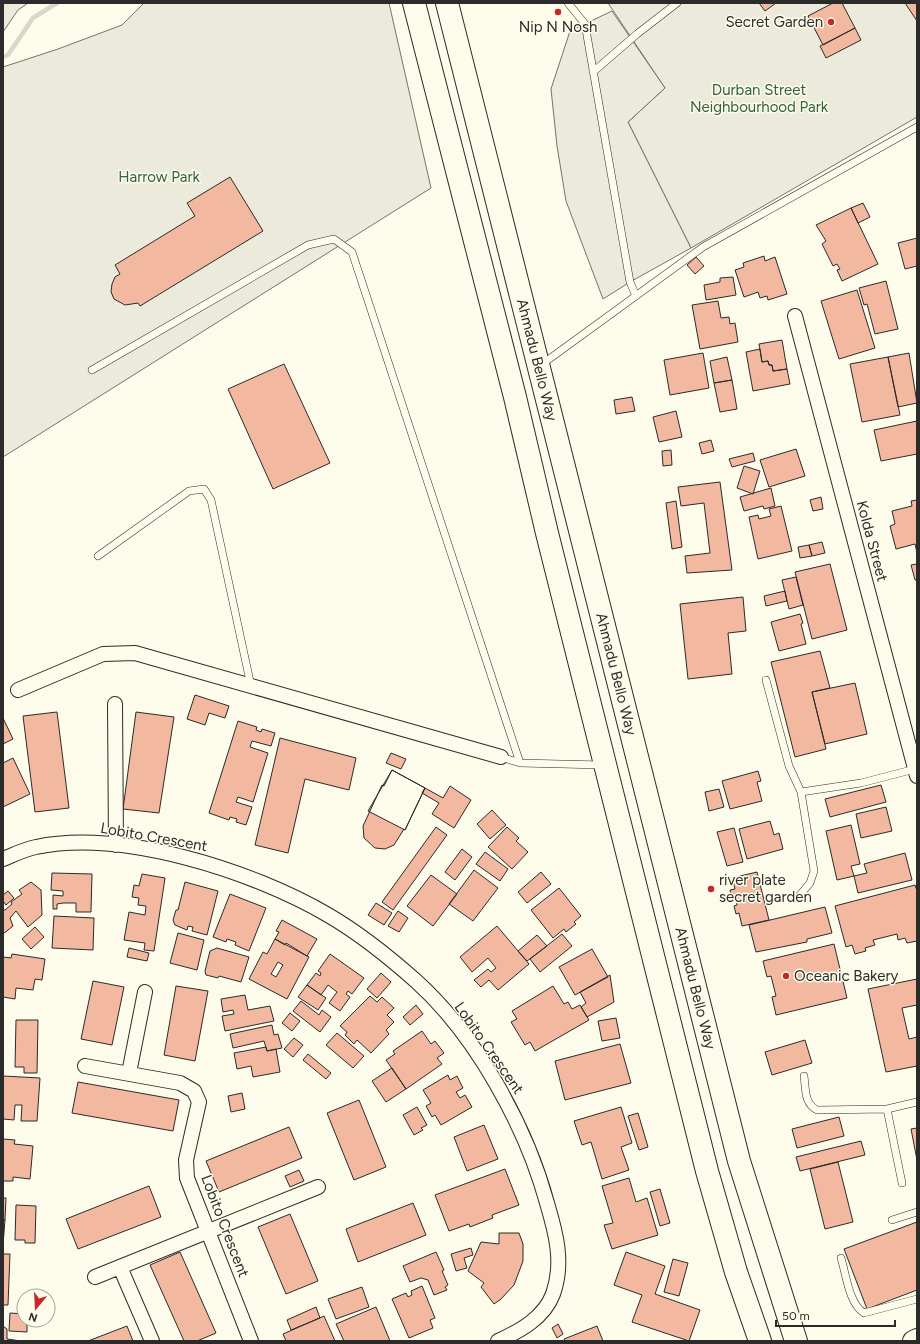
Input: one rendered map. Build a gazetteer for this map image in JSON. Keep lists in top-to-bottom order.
{
  "streets": {
    "main road": ["Ahmadu Bello Way"],
    "street": ["Kolda Street", "Lobito Crescent"]
  },
  "parks": ["Durban Street Neighbourhood Park", "Harrow Park"],
  "places": [
    "Nip N Nosh",
    "Secret Garden",
    "river plate secret garden",
    "Oceanic Bakery"
  ],
  "scale_bar": "50 m",
  "north": "bottom"
}
